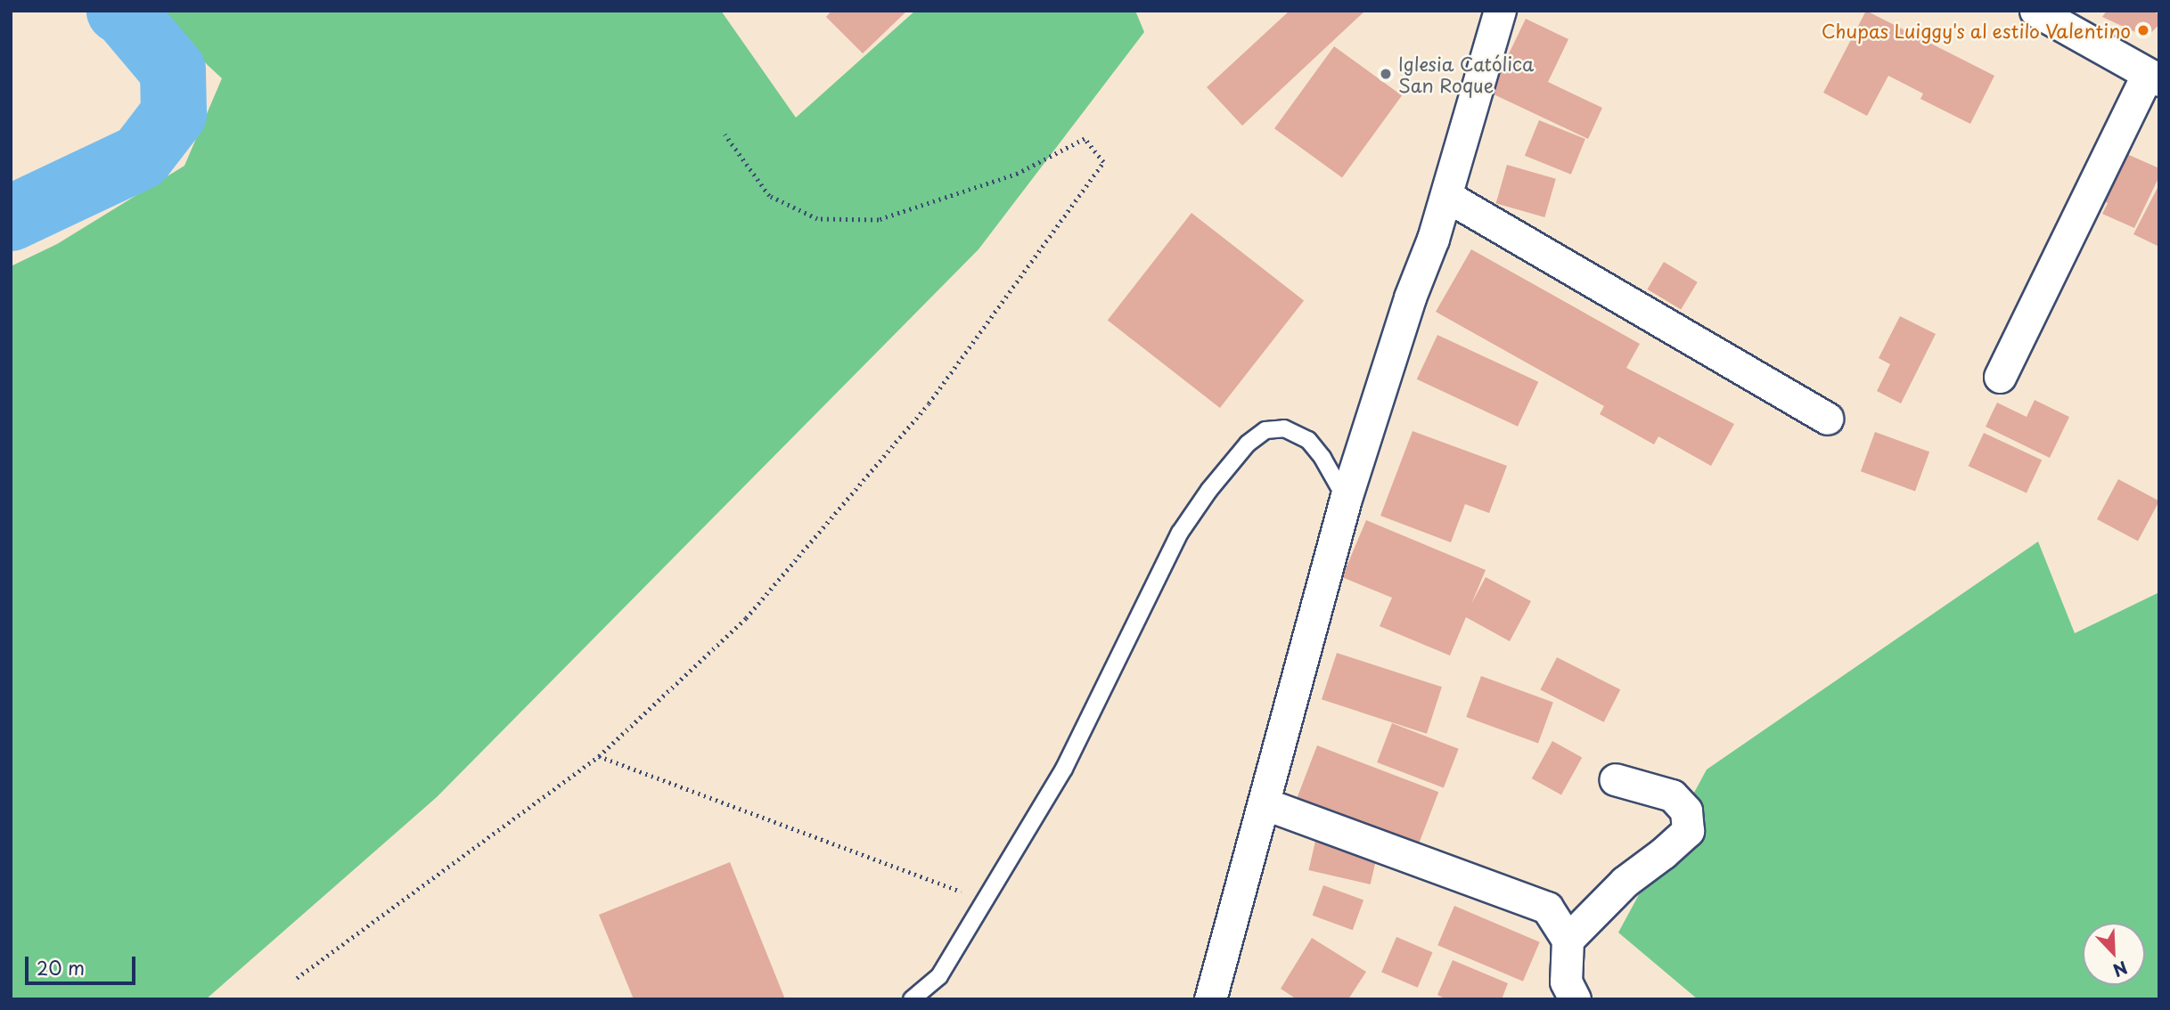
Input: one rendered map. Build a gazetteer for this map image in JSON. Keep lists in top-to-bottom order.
{
  "places": ["Chupas Luiggy's al estilo Valentino", "Iglesia Católica San Roque"],
  "scale_bar": "20 m",
  "north": "bottom right"
}
